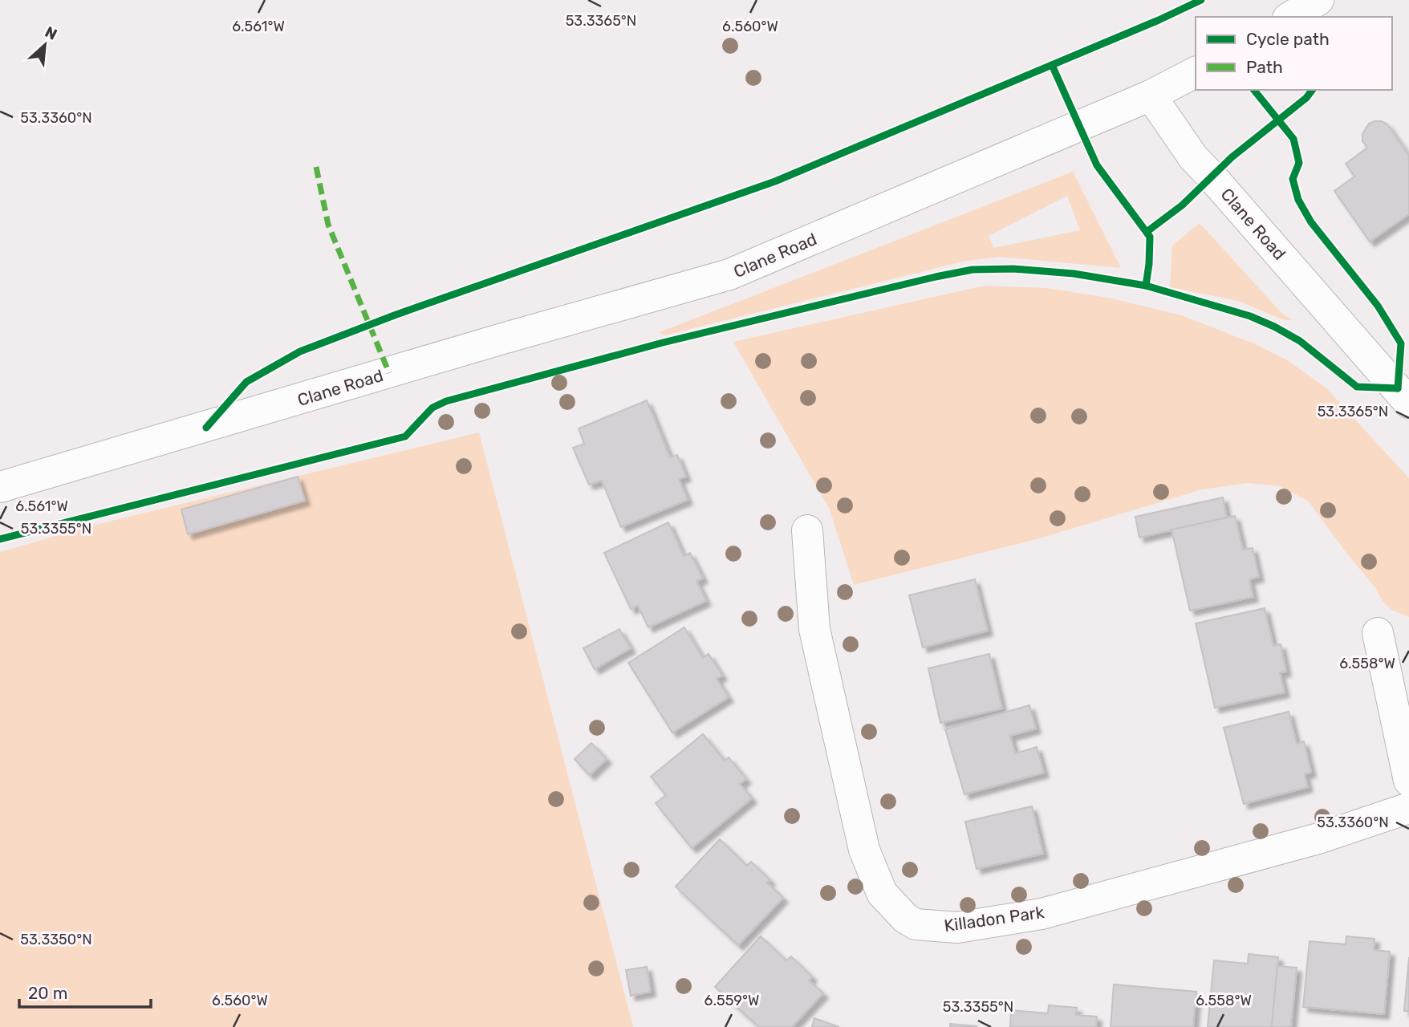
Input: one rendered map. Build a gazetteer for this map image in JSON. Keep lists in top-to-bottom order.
{
  "streets": {
    "main road": ["Clane Road", "Killadon Park"]
  },
  "legend": ["Cycle path", "Path"],
  "scale_bar": "20 m",
  "north": "top right",
  "coordinates": [
    "53.3365°N",
    "6.561°W",
    "6.560°W",
    "53.3360°N",
    "53.3355°N",
    "6.558°W",
    "53.3350°N",
    "6.559°W"
  ]
}
